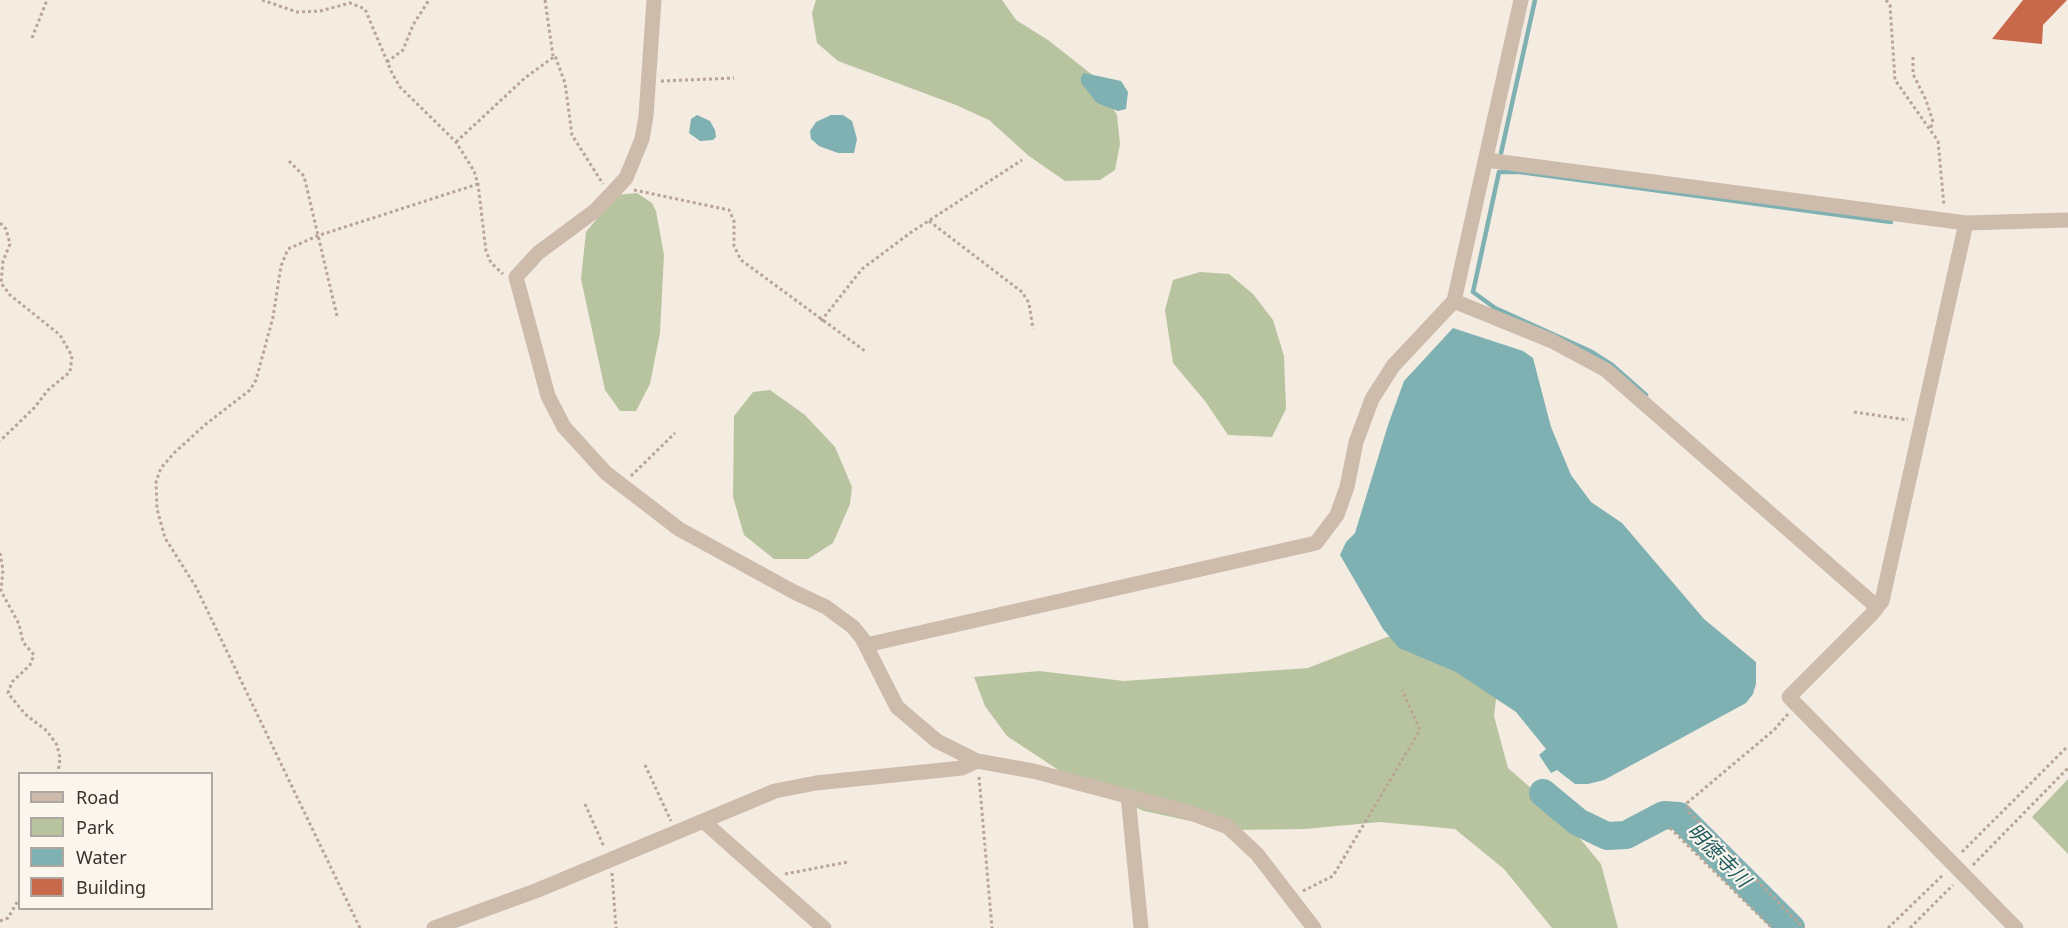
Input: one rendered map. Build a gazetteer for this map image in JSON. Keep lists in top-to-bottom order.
{
  "water": ["明徳寺川"],
  "legend": [
    "Road",
    "Park",
    "Water",
    "Building"
  ]
}
